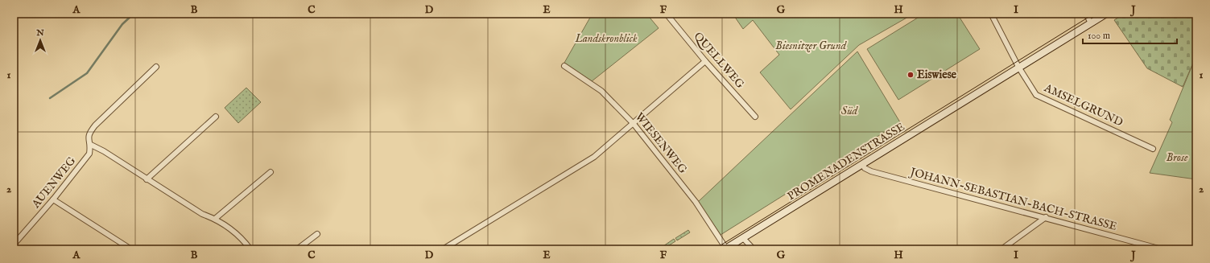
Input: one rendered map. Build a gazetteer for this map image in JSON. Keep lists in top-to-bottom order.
{
  "streets": {
    "main road": ["PROMENADENSTRASSE"],
    "street": [
      "QUELLWEG",
      "AMSELGRUND",
      "WIESENWEG",
      "AUENWEG",
      "JOHANN-SEBASTIAN-BACH-STRASSE"
    ]
  },
  "crossings": [
    ["AMSELGRUND", "PROMENADENSTRASSE"],
    ["WIESENWEG", "PROMENADENSTRASSE"],
    ["PROMENADENSTRASSE", "JOHANN-SEBASTIAN-BACH-STRASSE"]
  ],
  "parks": [
    "Landskronblick",
    "Biesnitzer Grund",
    "Süd",
    "Brose"
  ],
  "places": ["Eiswiese"],
  "scale_bar": "100 m",
  "north": "top",
  "grid": {
    "columns": [
      "A",
      "B",
      "C",
      "D",
      "E",
      "F",
      "G",
      "H",
      "I",
      "J"
    ],
    "rows": ["1", "2"]
  }
}
